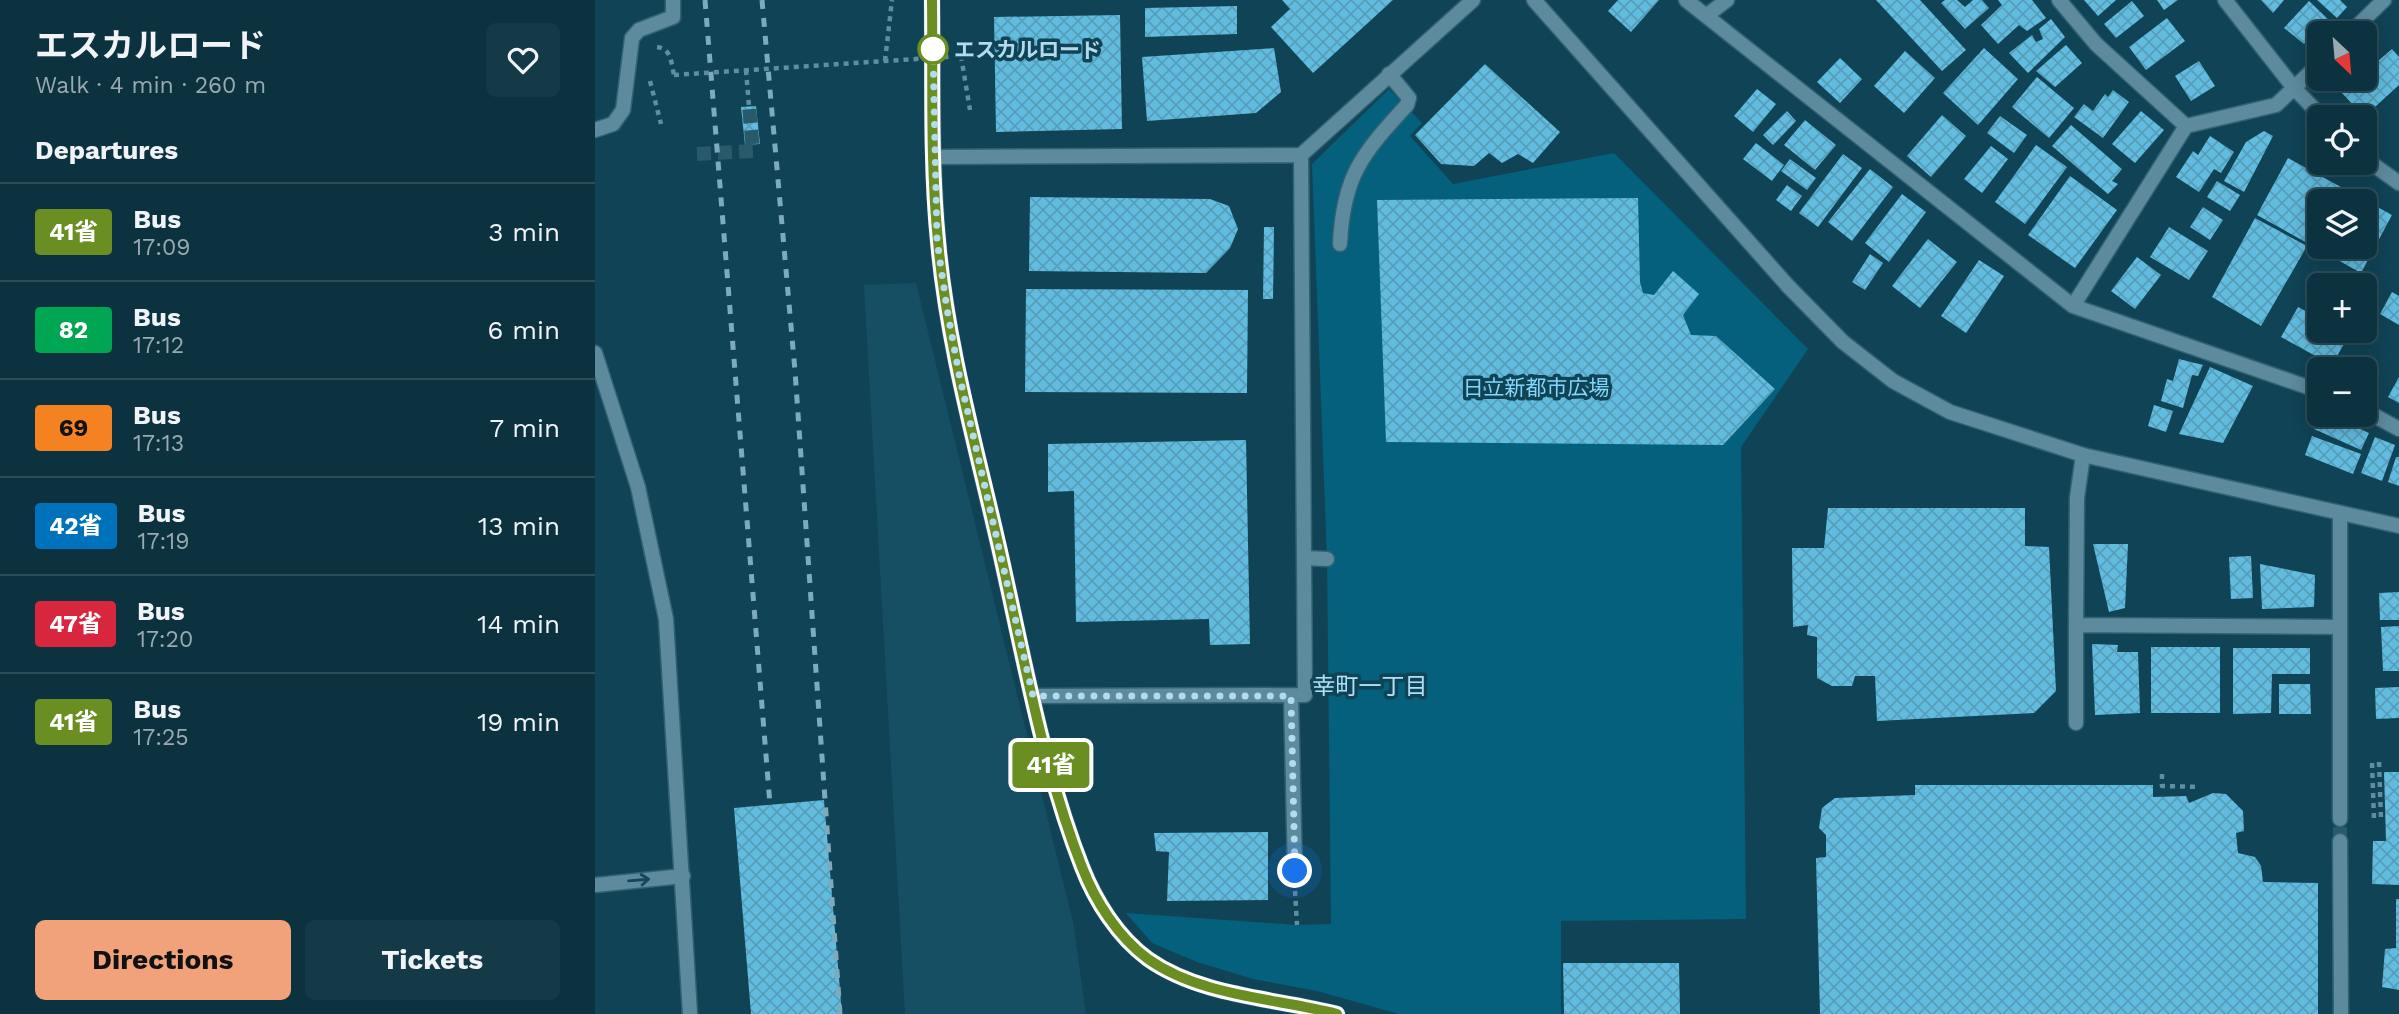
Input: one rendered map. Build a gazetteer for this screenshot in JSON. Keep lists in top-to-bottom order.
{
  "districts": ["幸町一丁目"],
  "parks": ["日立新都市広場"],
  "places": ["エスカルロード"],
  "lines": ["bus line 41省"],
  "north": "bottom right",
  "page": {
    "heading": [
      ["エスカルロード", "Walk · 4 min · 260 m"],
      "Departures"
    ],
    "on_map": "41省",
    "map_buttons": ["+", "−"],
    "list": [
      {
        "mark": "41省",
        "name": "Bus",
        "note": "17:09",
        "value": "3 min"
      },
      {
        "mark": "82",
        "name": "Bus",
        "note": "17:12",
        "value": "6 min"
      },
      {
        "mark": "69",
        "name": "Bus",
        "note": "17:13",
        "value": "7 min"
      },
      {
        "mark": "42省",
        "name": "Bus",
        "note": "17:19",
        "value": "13 min"
      },
      {
        "mark": "47省",
        "name": "Bus",
        "note": "17:20",
        "value": "14 min"
      },
      {
        "mark": "41省",
        "name": "Bus",
        "note": "17:25",
        "value": "19 min"
      }
    ],
    "buttons": ["Directions", "Tickets"]
  }
}
